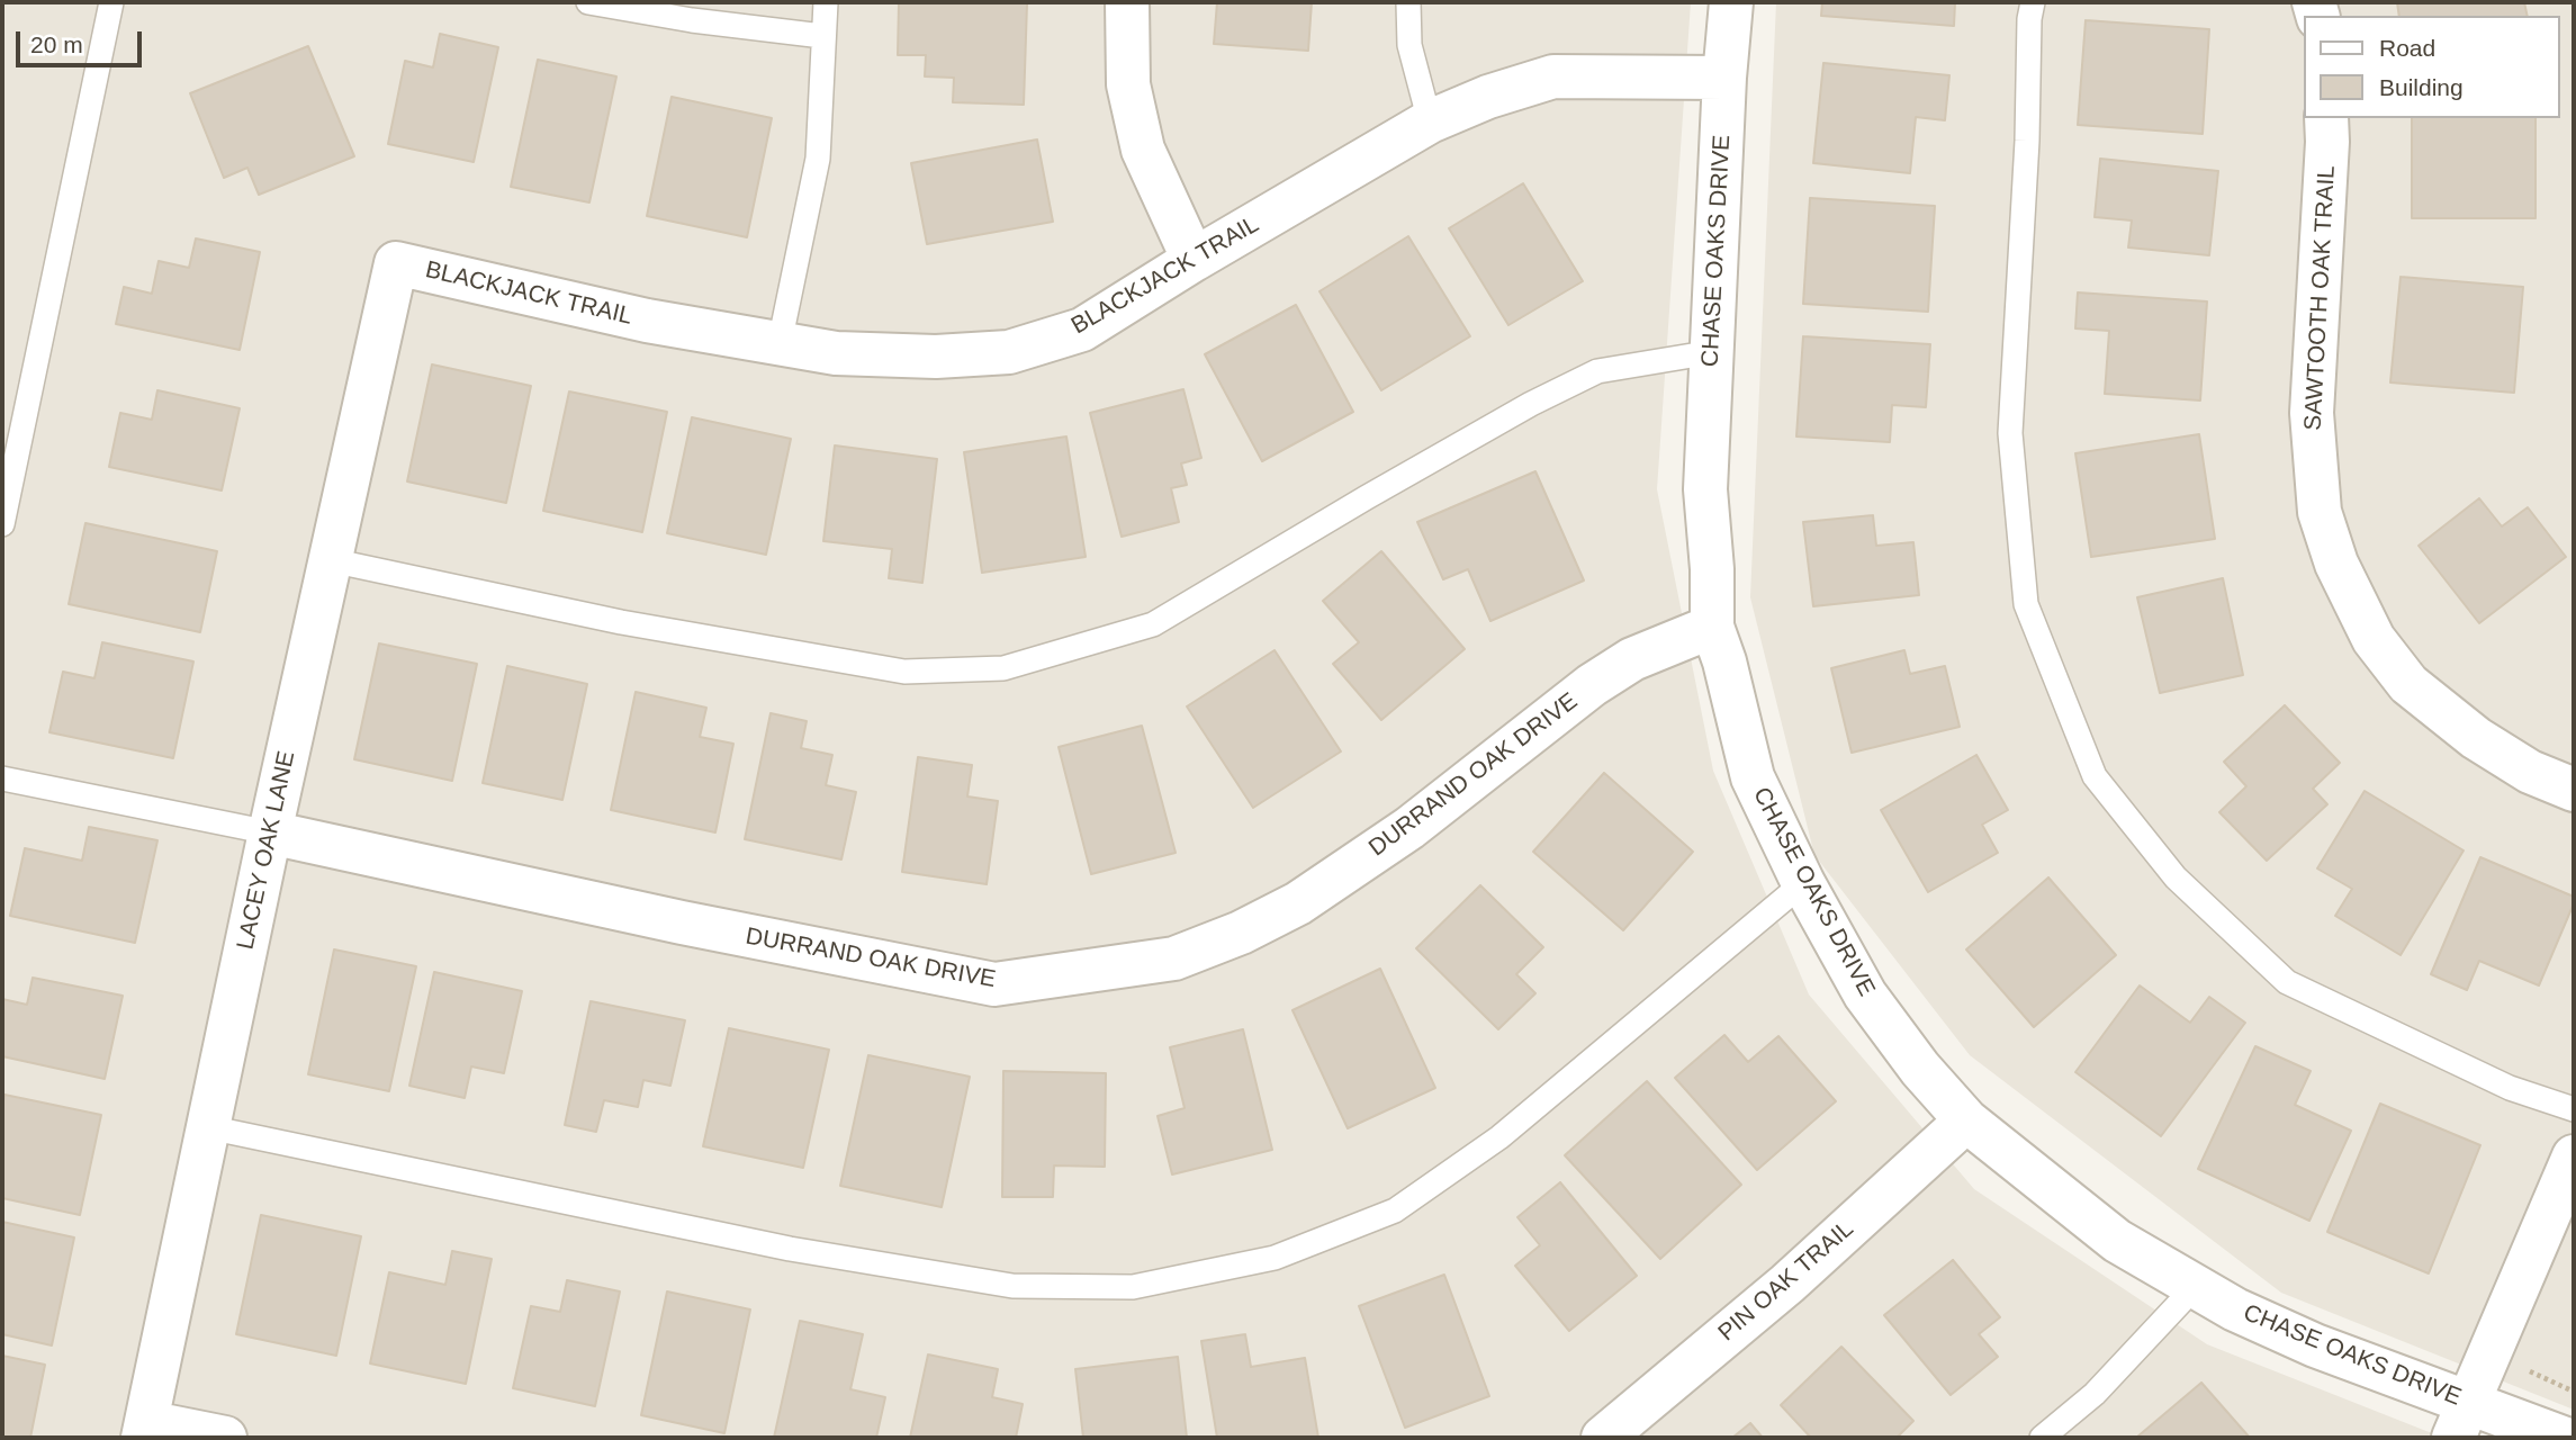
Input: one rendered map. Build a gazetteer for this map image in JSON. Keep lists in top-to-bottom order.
{
  "streets": {
    "street": [
      "CHASE OAKS DRIVE",
      "BLACKJACK TRAIL",
      "SAWTOOTH OAK TRAIL",
      "DURRAND OAK DRIVE",
      "LACEY OAK LANE",
      "PIN OAK TRAIL"
    ]
  },
  "crossings": [
    ["CHASE OAKS DRIVE", "BLACKJACK TRAIL"],
    ["CHASE OAKS DRIVE", "DURRAND OAK DRIVE"],
    ["CHASE OAKS DRIVE", "PIN OAK TRAIL"],
    ["BLACKJACK TRAIL", "LACEY OAK LANE"],
    ["DURRAND OAK DRIVE", "LACEY OAK LANE"]
  ],
  "legend": ["Road", "Building"],
  "scale_bar": "20 m"
}
